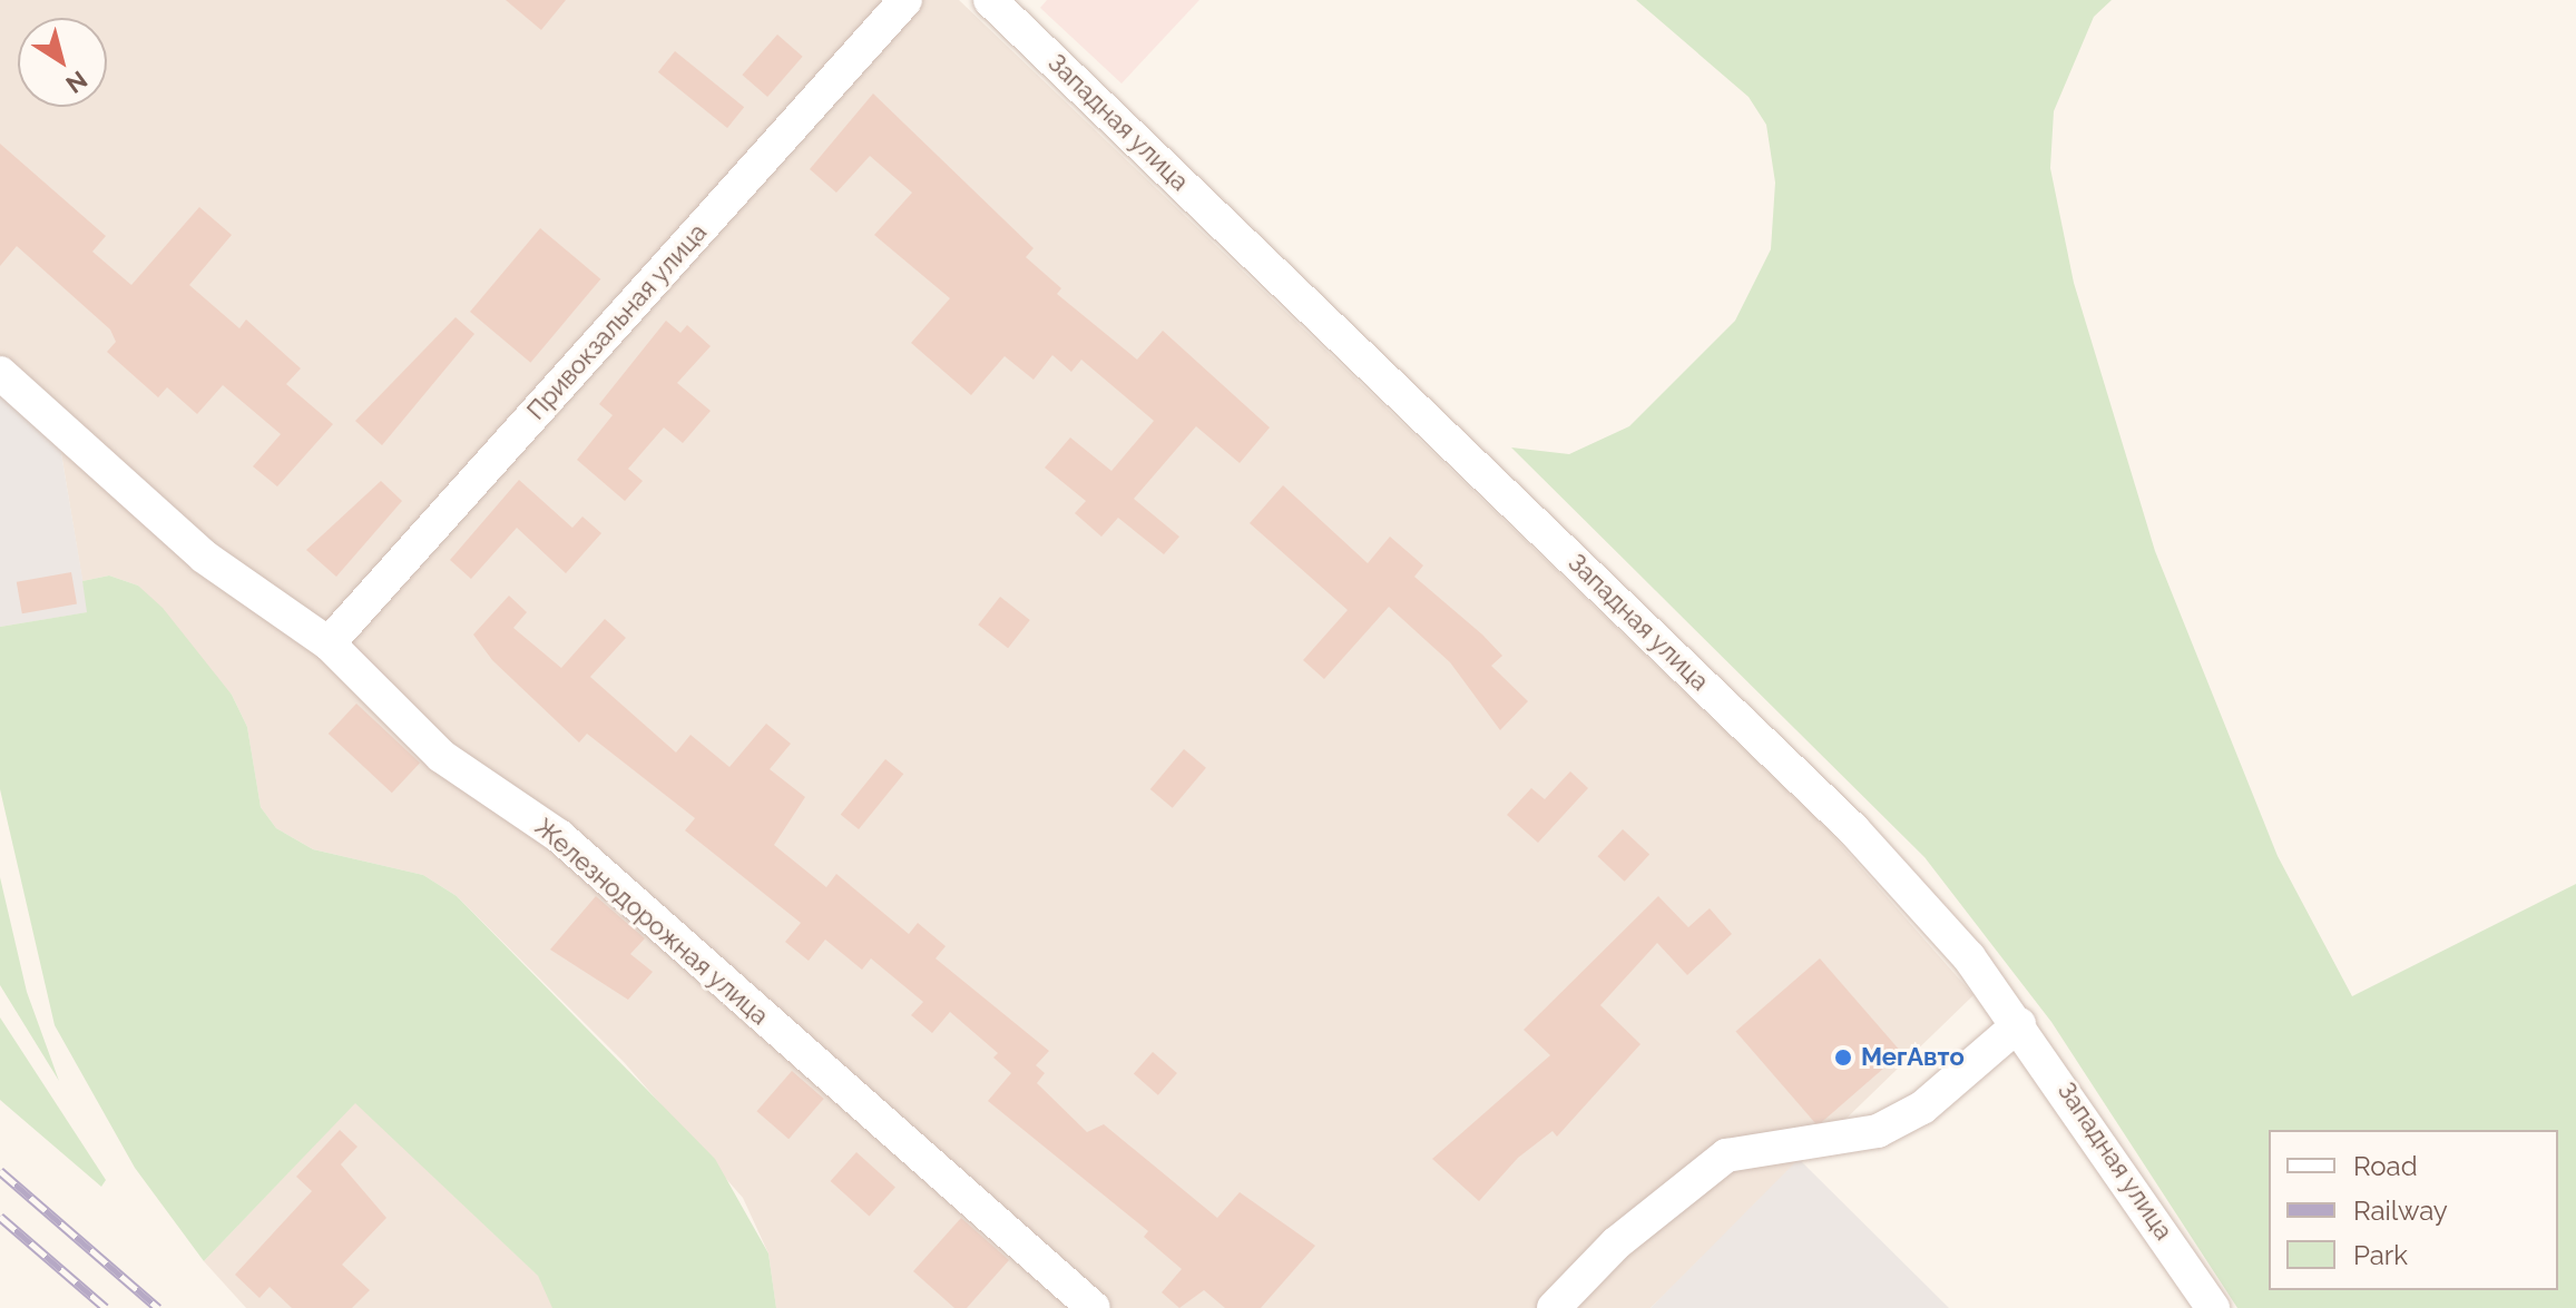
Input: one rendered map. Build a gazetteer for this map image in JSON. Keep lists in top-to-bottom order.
{
  "streets": {
    "street": ["Западная улица", "Привокзальная улица", "Железнодорожная улица"]
  },
  "crossings": [
    ["Привокзальная улица", "Железнодорожная улица"]
  ],
  "places": ["МегАвто"],
  "legend": ["Road", "Railway", "Park"],
  "north": "bottom right"
}
